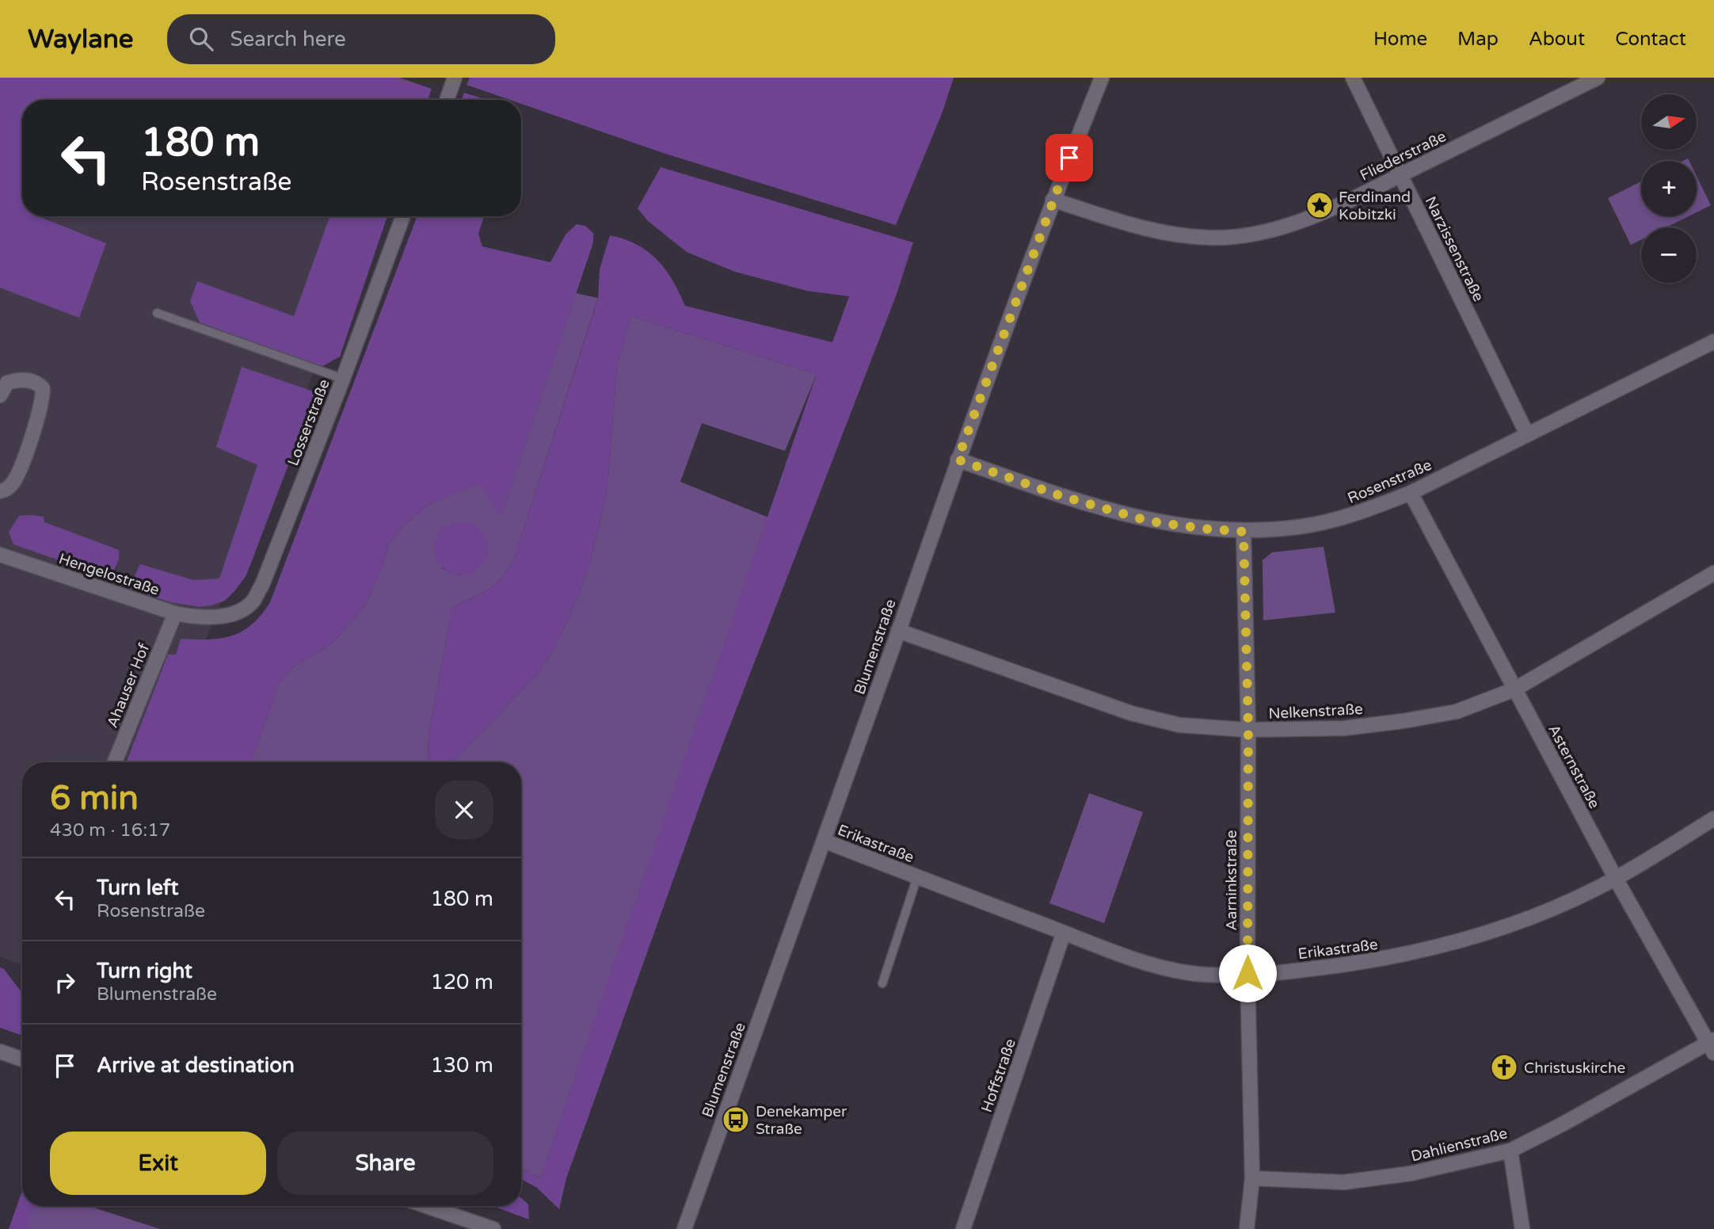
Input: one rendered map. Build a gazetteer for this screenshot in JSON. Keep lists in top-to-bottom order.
{
  "streets": {
    "street": [
      "Fliederstraße",
      "Narzissenstraße",
      "Losserstraße",
      "Rosenstraße",
      "Hengelostraße",
      "Blumenstraße",
      "Ahauser Hof",
      "Nelkenstraße",
      "Asternstraße",
      "Erikastraße",
      "Aarninkstraße",
      "Hoffstraße",
      "Dahlienstraße"
    ]
  },
  "crossings": [
    ["Fliederstraße", "Narzissenstraße"],
    ["Fliederstraße", "Blumenstraße"],
    ["Narzissenstraße", "Rosenstraße"],
    ["Losserstraße", "Hengelostraße"],
    ["Rosenstraße", "Blumenstraße"],
    ["Rosenstraße", "Asternstraße"],
    ["Rosenstraße", "Aarninkstraße"],
    ["Hengelostraße", "Ahauser Hof"],
    ["Blumenstraße", "Nelkenstraße"],
    ["Blumenstraße", "Erikastraße"],
    ["Nelkenstraße", "Asternstraße"],
    ["Nelkenstraße", "Aarninkstraße"],
    ["Asternstraße", "Erikastraße"],
    ["Asternstraße", "Dahlienstraße"],
    ["Erikastraße", "Aarninkstraße"],
    ["Erikastraße", "Hoffstraße"],
    ["Aarninkstraße", "Dahlienstraße"]
  ],
  "places": {
    "place": ["Ferdinand Kobitzki"],
    "church": ["Christuskirche"],
    "bus stop": ["Denekamper Straße"]
  },
  "north": "right",
  "page": {
    "header": "Waylane",
    "search": "Search here",
    "nav": [
      "Home",
      "Map",
      "About",
      "Contact"
    ],
    "map_buttons": ["+", "−"],
    "turn": ["180 m", "Rosenstraße"],
    "heading": ["6 min", "430 m · 16:17"],
    "list": [
      {
        "name": "Turn left",
        "note": "Rosenstraße",
        "value": "180 m"
      },
      {
        "name": "Turn right",
        "note": "Blumenstraße",
        "value": "120 m"
      },
      {
        "name": "Arrive at destination",
        "value": "130 m"
      }
    ],
    "buttons": ["Exit", "Share"]
  }
}
